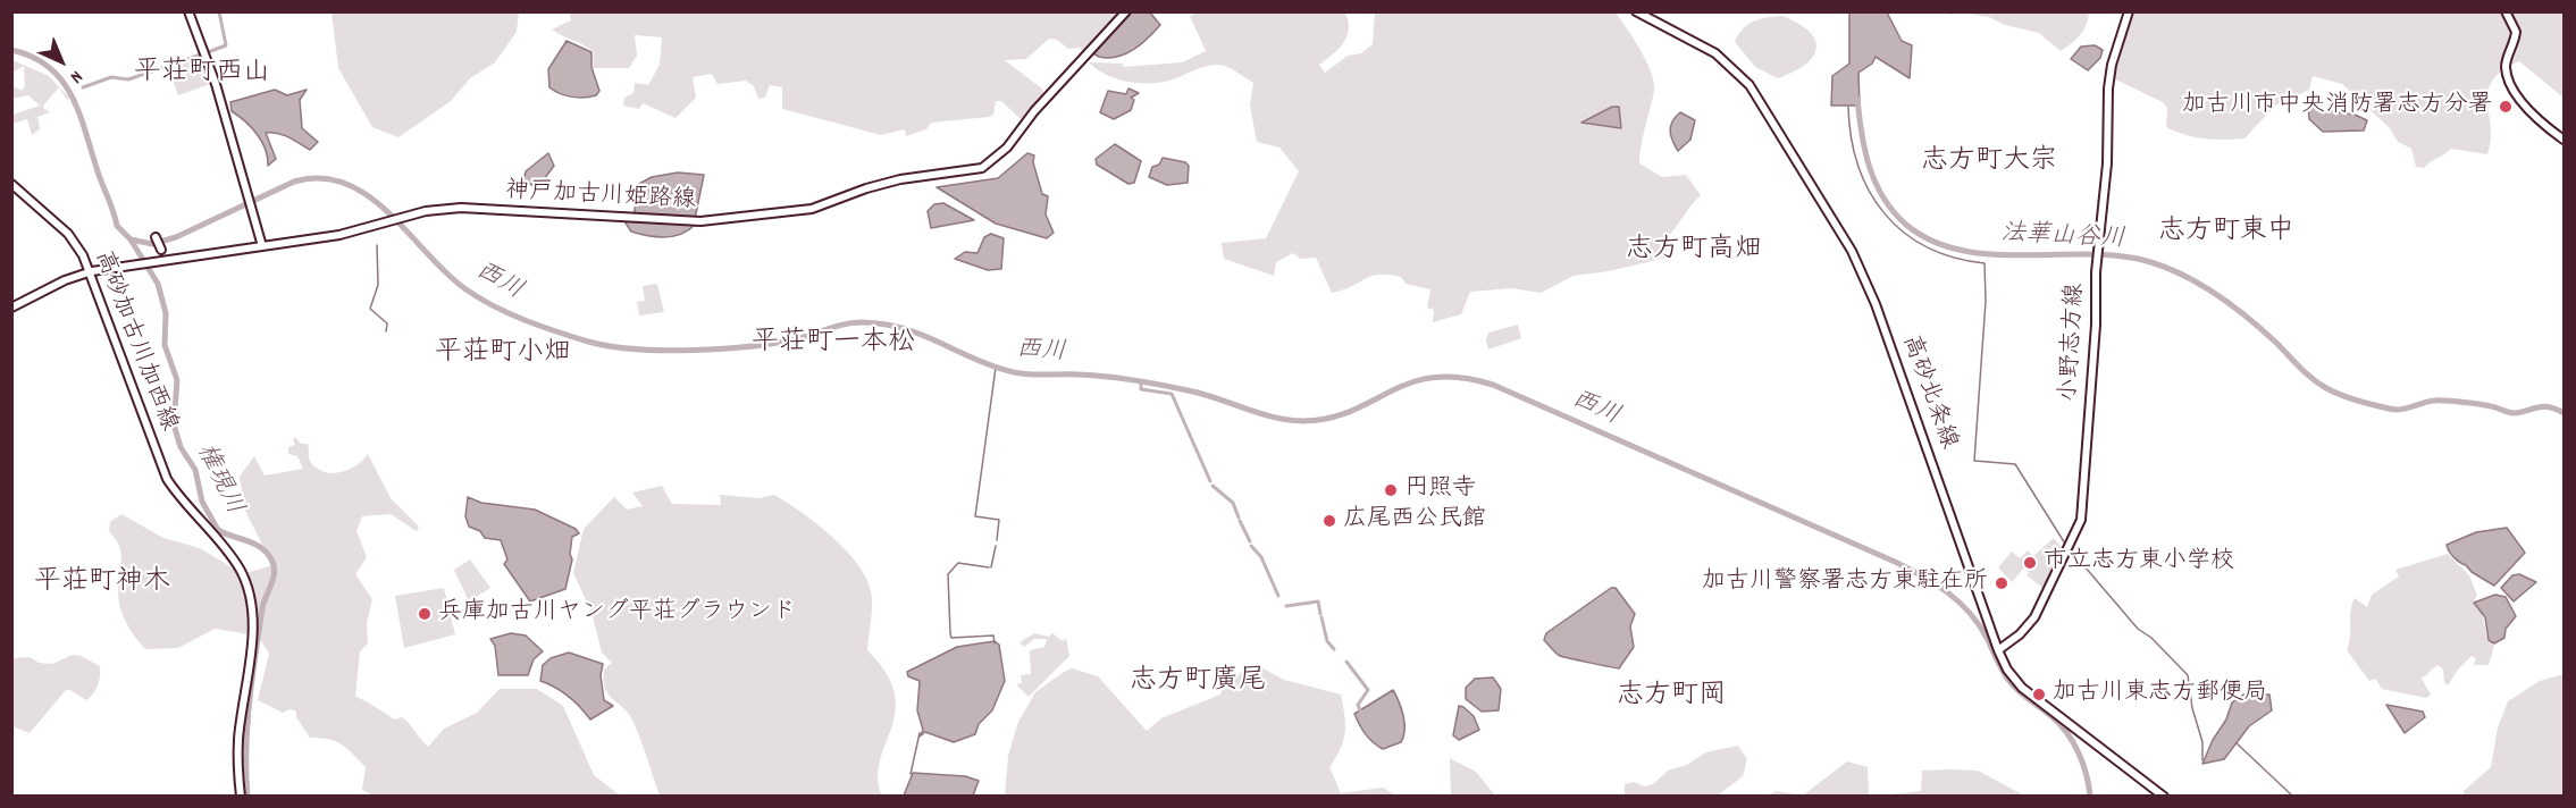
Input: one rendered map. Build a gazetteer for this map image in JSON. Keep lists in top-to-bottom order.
{
  "streets": {
    "main road": [
      "神戸加古川姫路線",
      "高砂加古川加西線",
      "小野志方線",
      "高砂北条線"
    ]
  },
  "crossings": [
    ["神戸加古川姫路線", "高砂加古川加西線"],
    ["小野志方線", "高砂北条線"]
  ],
  "districts": [
    "平荘町西山",
    "志方町大宗",
    "志方町東中",
    "志方町高畑",
    "平荘町一本松",
    "平荘町小畑",
    "平荘町神木",
    "志方町廣尾",
    "志方町岡"
  ],
  "water": ["法華山谷川", "西川", "権現川"],
  "places": [
    "加古川市中央消防署志方分署",
    "円照寺",
    "広尾西公民館",
    "市立志方東小学校",
    "加古川警察署志方東駐在所",
    "兵庫加古川ヤング平荘グラウンド",
    "加古川東志方郵便局"
  ],
  "north": "bottom right"
}
